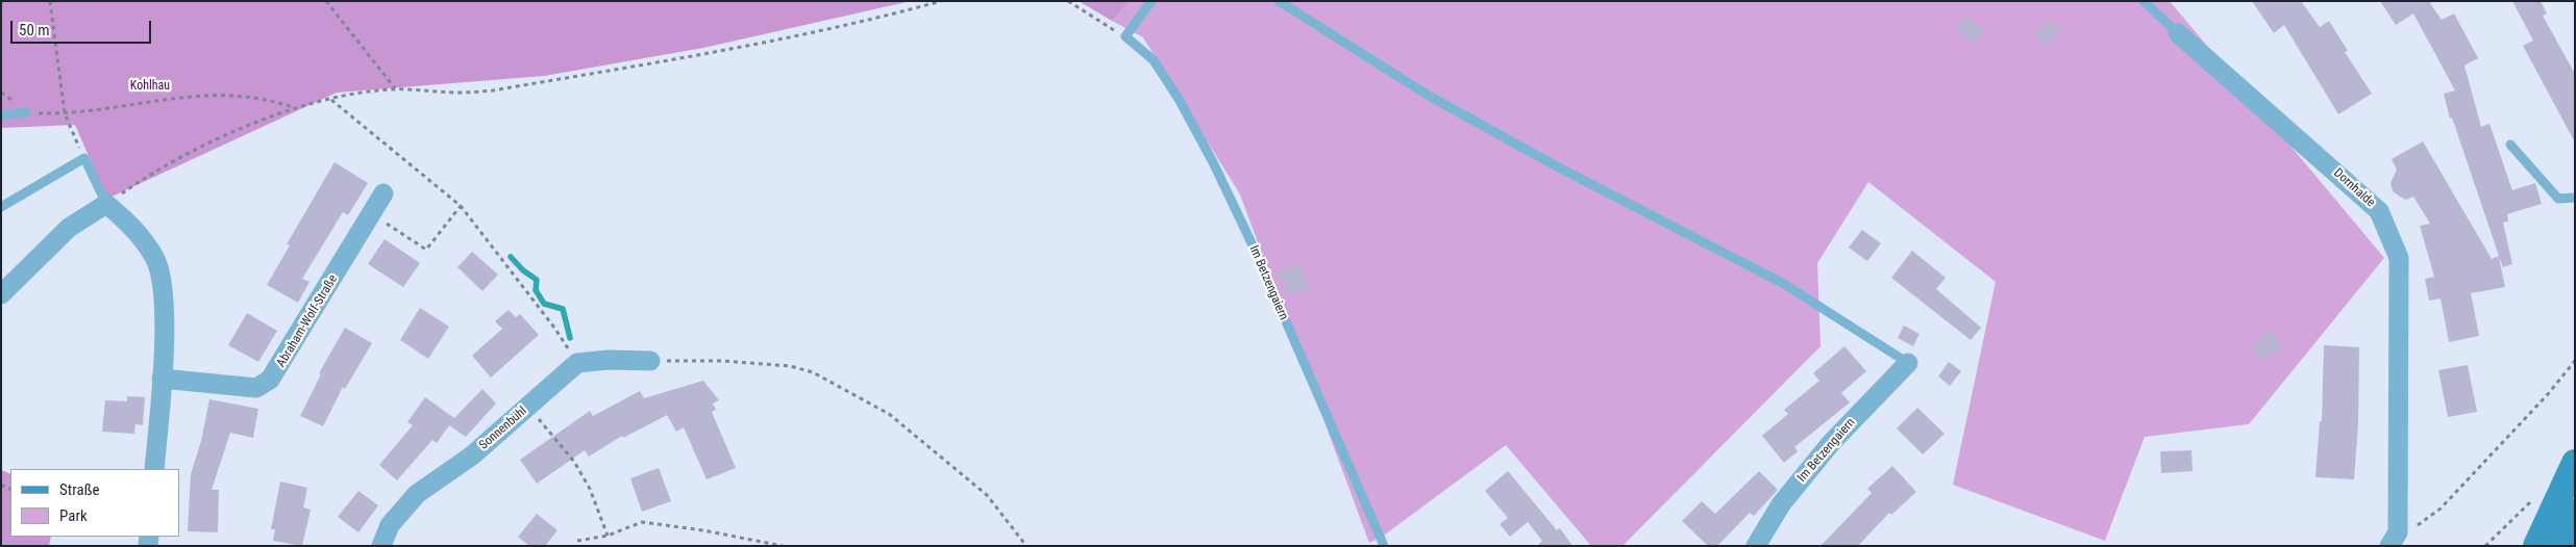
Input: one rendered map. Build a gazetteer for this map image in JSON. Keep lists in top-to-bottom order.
{
  "streets": {
    "street": [
      "Dornhalde",
      "Im Betzengaiern",
      "Abraham-Wolf-Straße",
      "Sonnenbühl"
    ]
  },
  "parks": ["Kohlhau"],
  "legend": ["Straße", "Park"],
  "scale_bar": "50 m"
}
